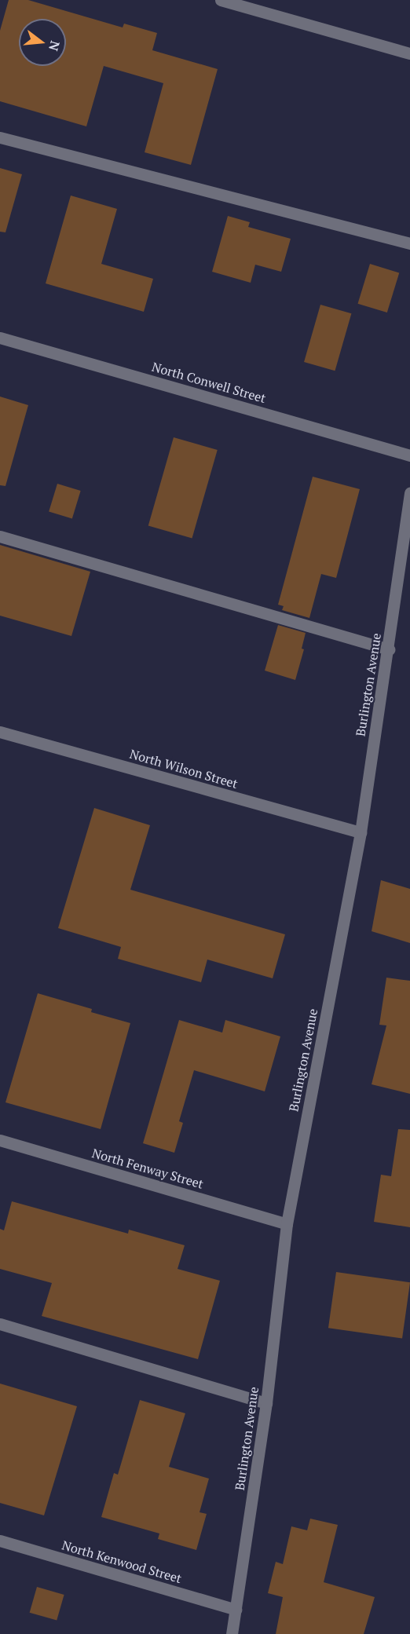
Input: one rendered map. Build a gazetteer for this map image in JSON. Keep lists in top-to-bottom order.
{
  "streets": {
    "street": [
      "North Conwell Street",
      "Burlington Avenue",
      "North Wilson Street",
      "North Fenway Street",
      "North Kenwood Street"
    ]
  },
  "crossings": [
    ["Burlington Avenue", "North Wilson Street"],
    ["Burlington Avenue", "North Fenway Street"],
    ["Burlington Avenue", "North Kenwood Street"]
  ],
  "north": "right"
}
